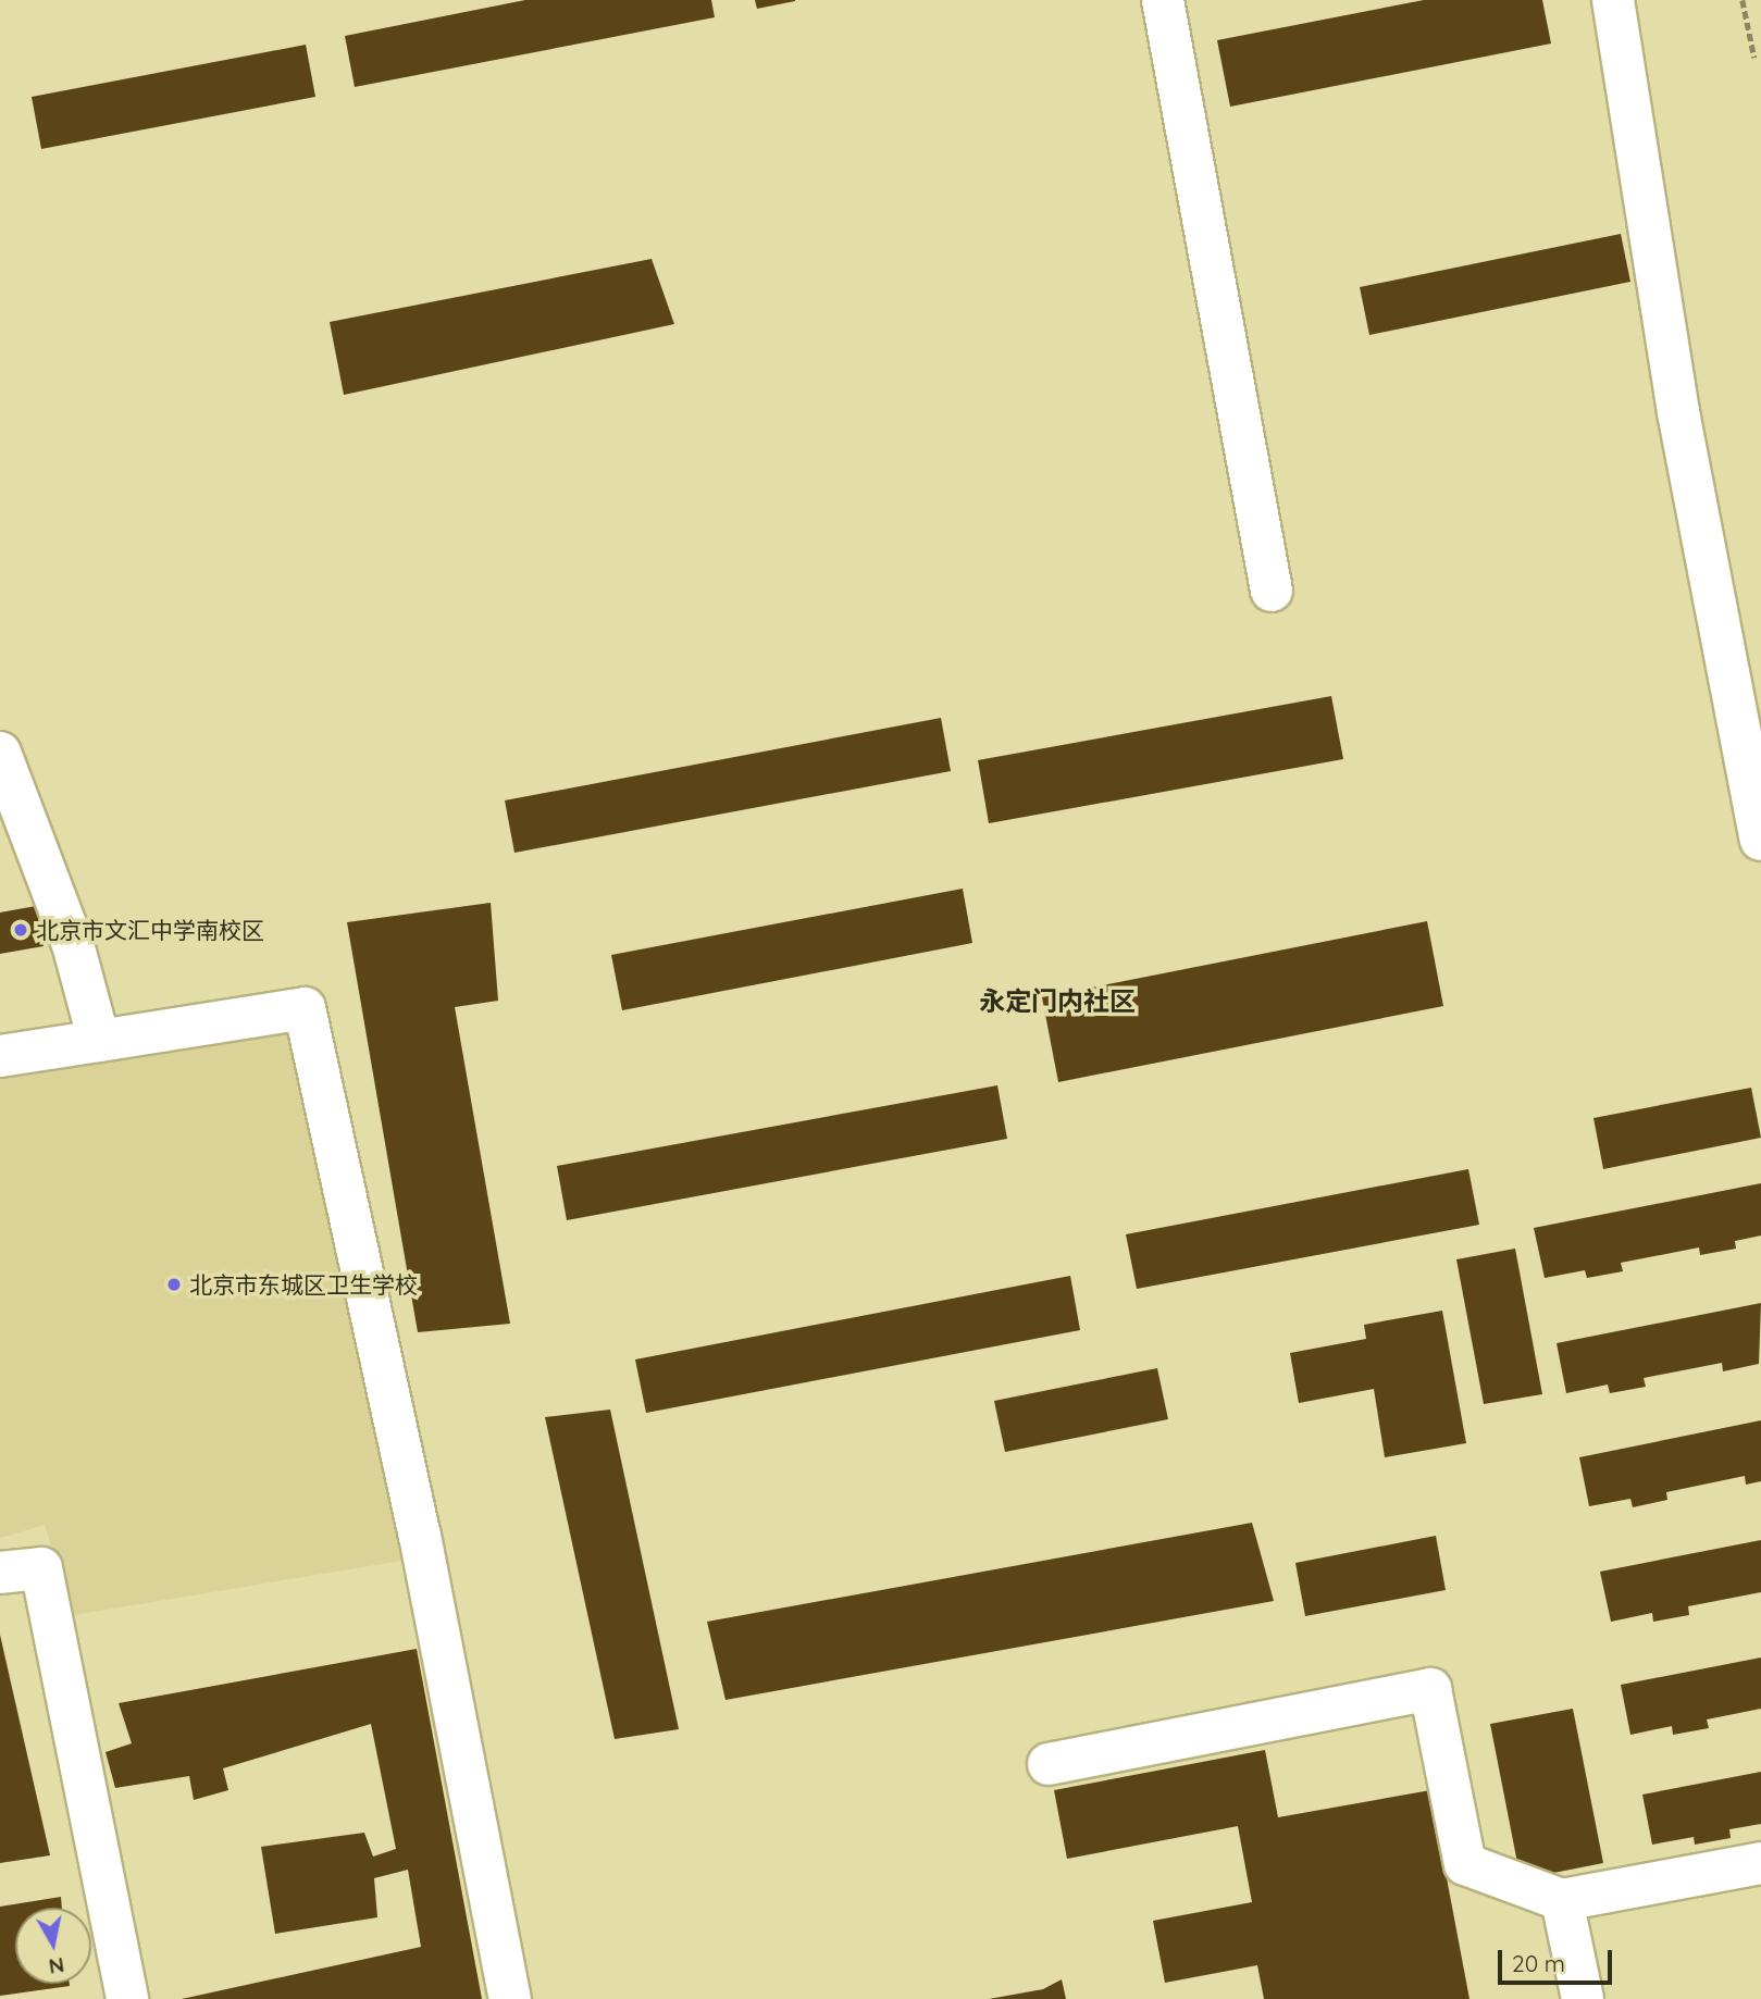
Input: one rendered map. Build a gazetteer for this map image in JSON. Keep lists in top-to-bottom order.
{
  "districts": ["永定门内社区"],
  "places": ["北京市文汇中学南校区", "北京市东城区卫生学校"],
  "scale_bar": "20 m",
  "north": "bottom"
}
